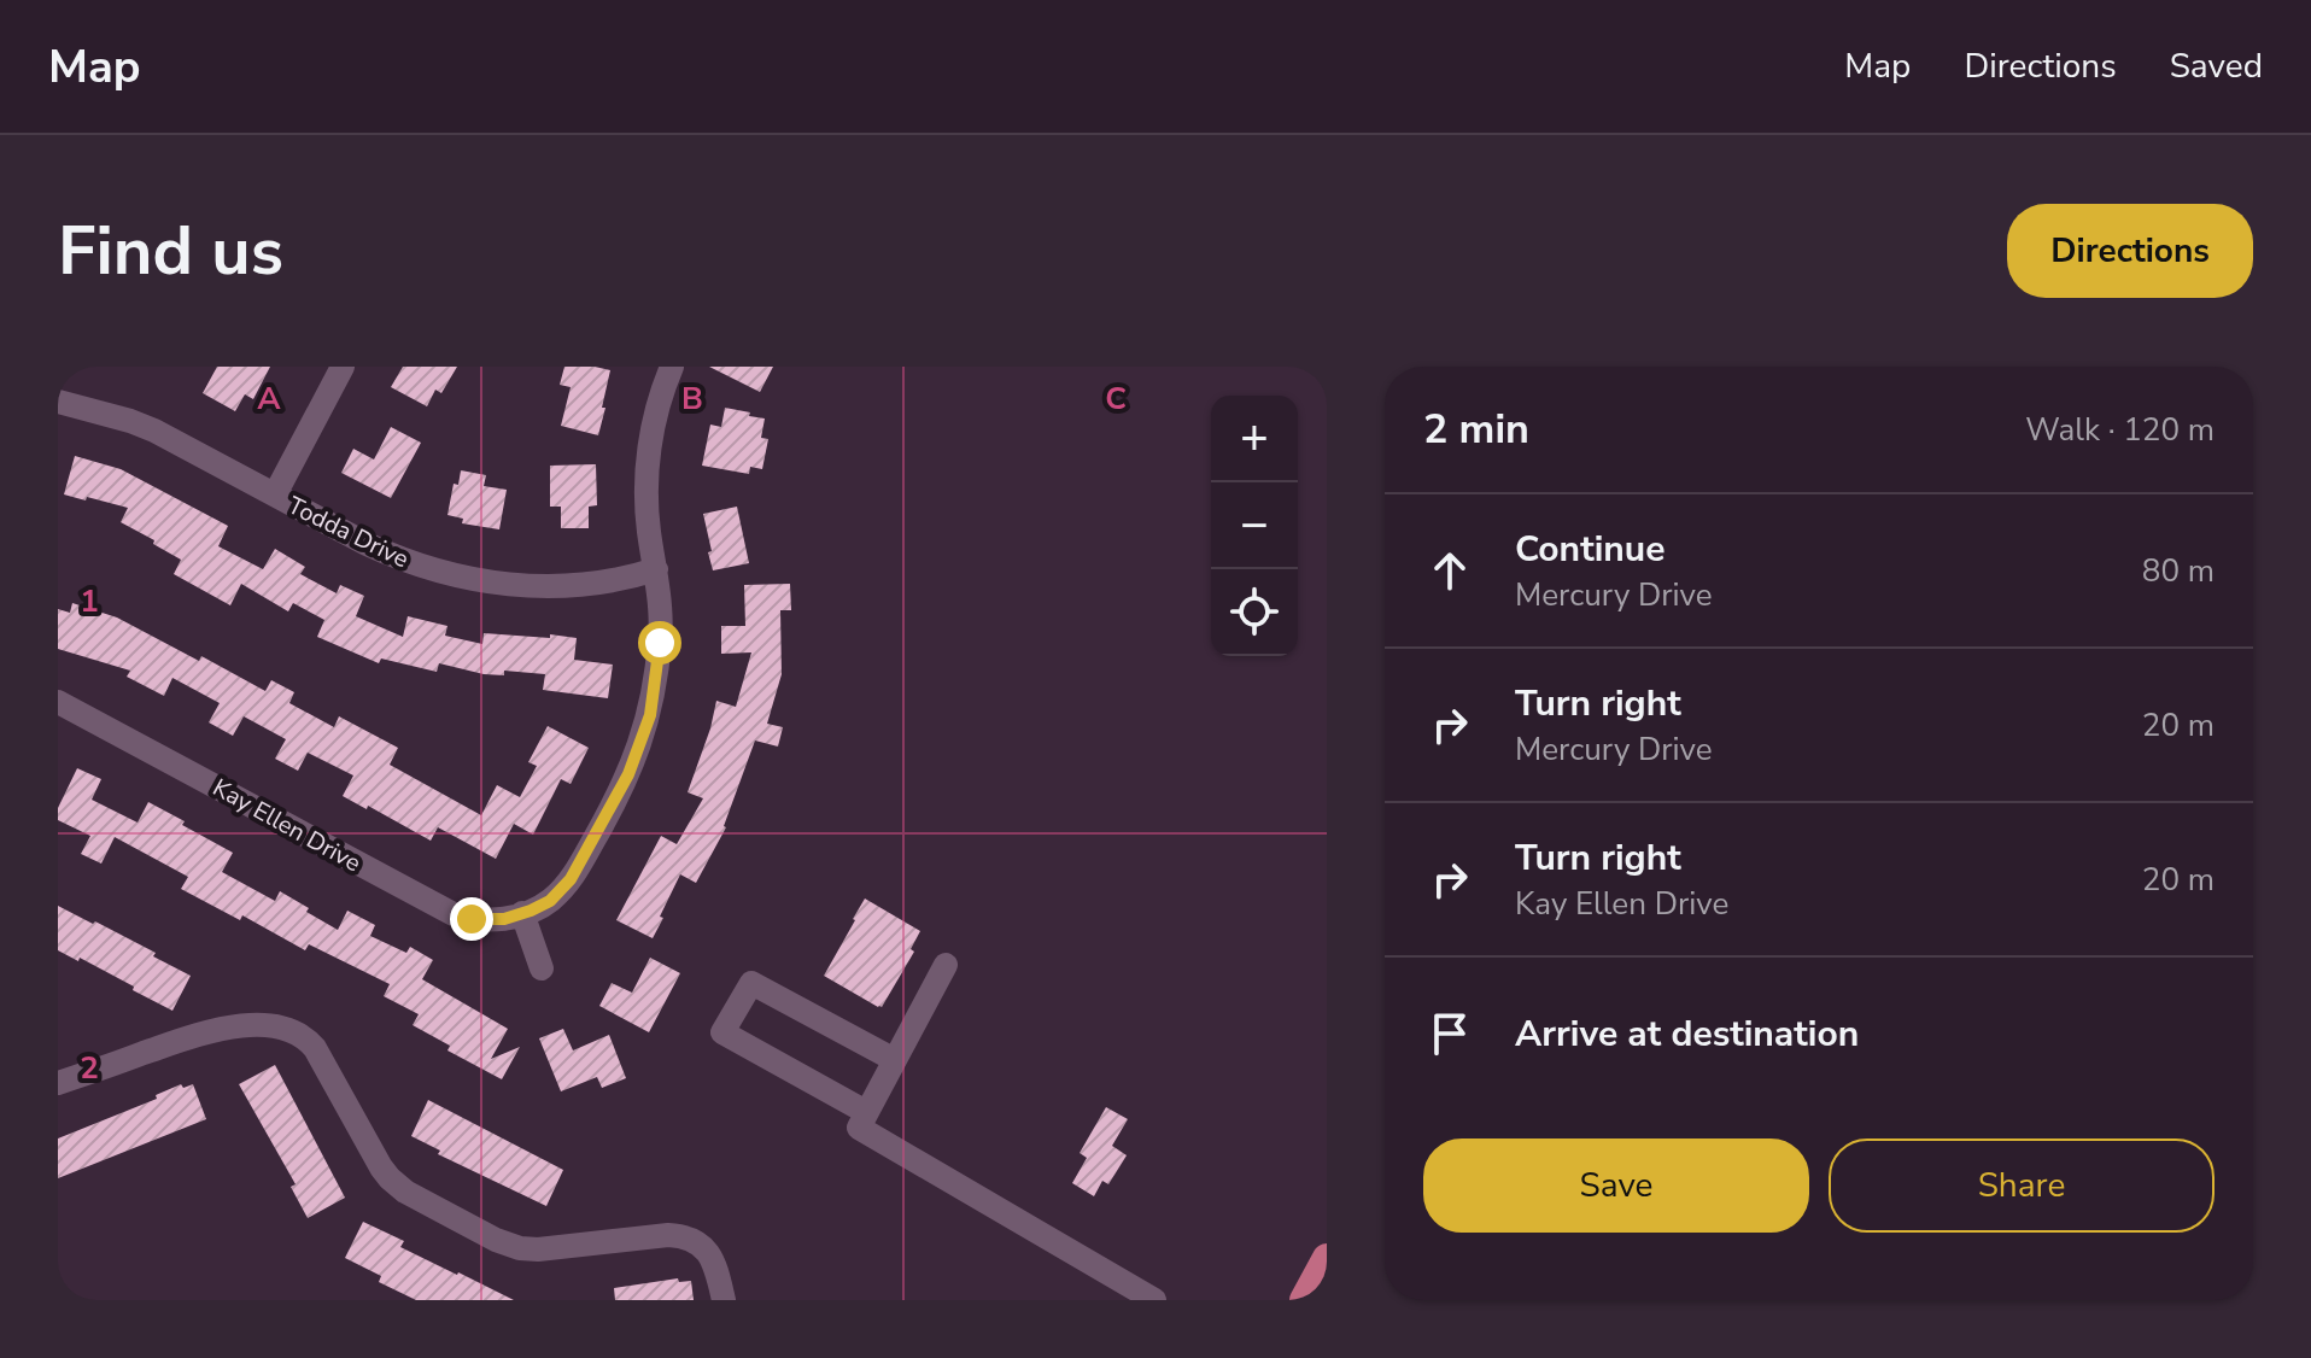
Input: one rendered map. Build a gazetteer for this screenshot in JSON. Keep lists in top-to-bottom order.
{
  "streets": {
    "street": ["Todda Drive", "Kay Ellen Drive"]
  },
  "page": {
    "header": "Map",
    "nav": ["Map", "Directions", "Saved"],
    "buttons": [
      "Directions",
      ["Save", "Share"]
    ],
    "title": "Find us",
    "heading": ["2 min", "Walk · 120 m"],
    "map_buttons": ["+", "−"],
    "list": [
      ["Continue", "Mercury Drive", "80 m"],
      ["Turn right", "Mercury Drive", "20 m"],
      ["Turn right", "Kay Ellen Drive", "20 m"],
      "Arrive at destination"
    ]
  },
  "grid": {
    "columns": ["A", "B", "C"],
    "rows": ["1", "2"]
  }
}
